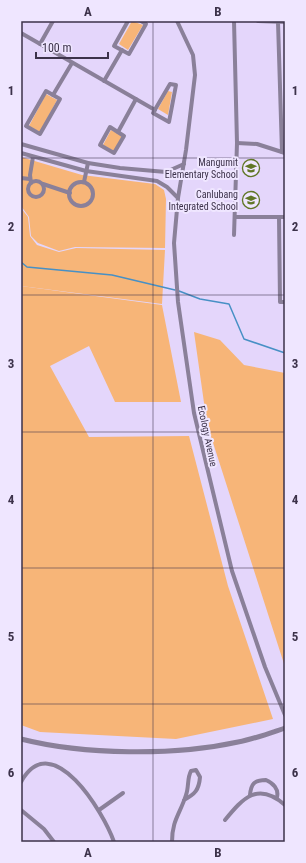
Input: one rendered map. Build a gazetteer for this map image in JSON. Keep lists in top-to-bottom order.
{
  "streets": {
    "street": ["Ecology Avenue"]
  },
  "places": {
    "school or university": ["Mangumit Elementary School", "Canlubang Integrated School"]
  },
  "scale_bar": "100 m",
  "grid": {
    "columns": ["A", "B"],
    "rows": [
      "1",
      "2",
      "3",
      "4",
      "5",
      "6"
    ]
  }
}
